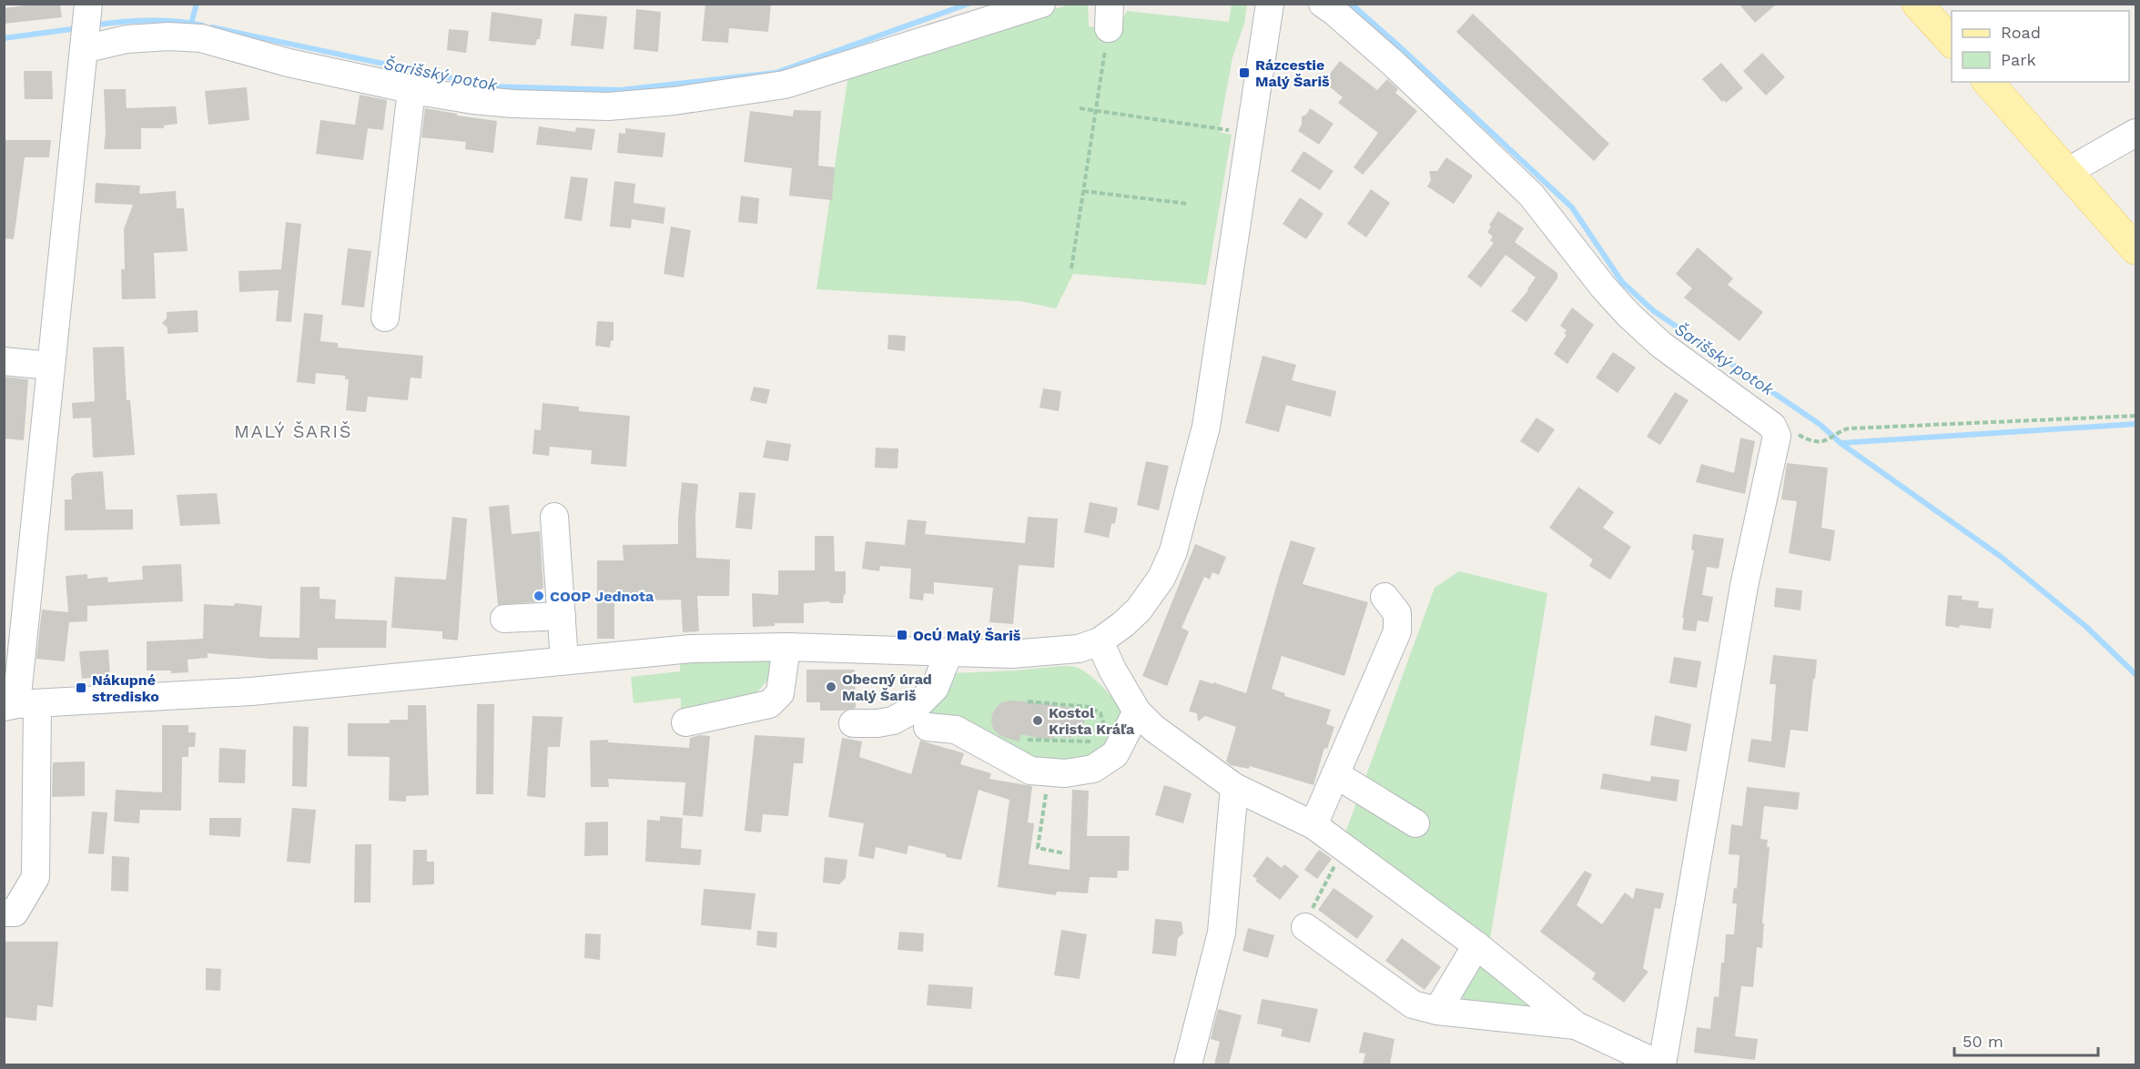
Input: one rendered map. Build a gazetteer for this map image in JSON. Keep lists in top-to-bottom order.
{
  "districts": ["MALÝ ŠARIŠ"],
  "water": ["Šarišský potok"],
  "places": {
    "transit": ["Rázcestie Malý Šariš", "OcÚ Malý Šariš", "Nákupné stredisko"],
    "other": ["COOP Jednota", "Obecný úrad Malý Šariš", "Kostol Krista Kráľa"]
  },
  "legend": ["Road", "Park"],
  "scale_bar": "50 m"
}
